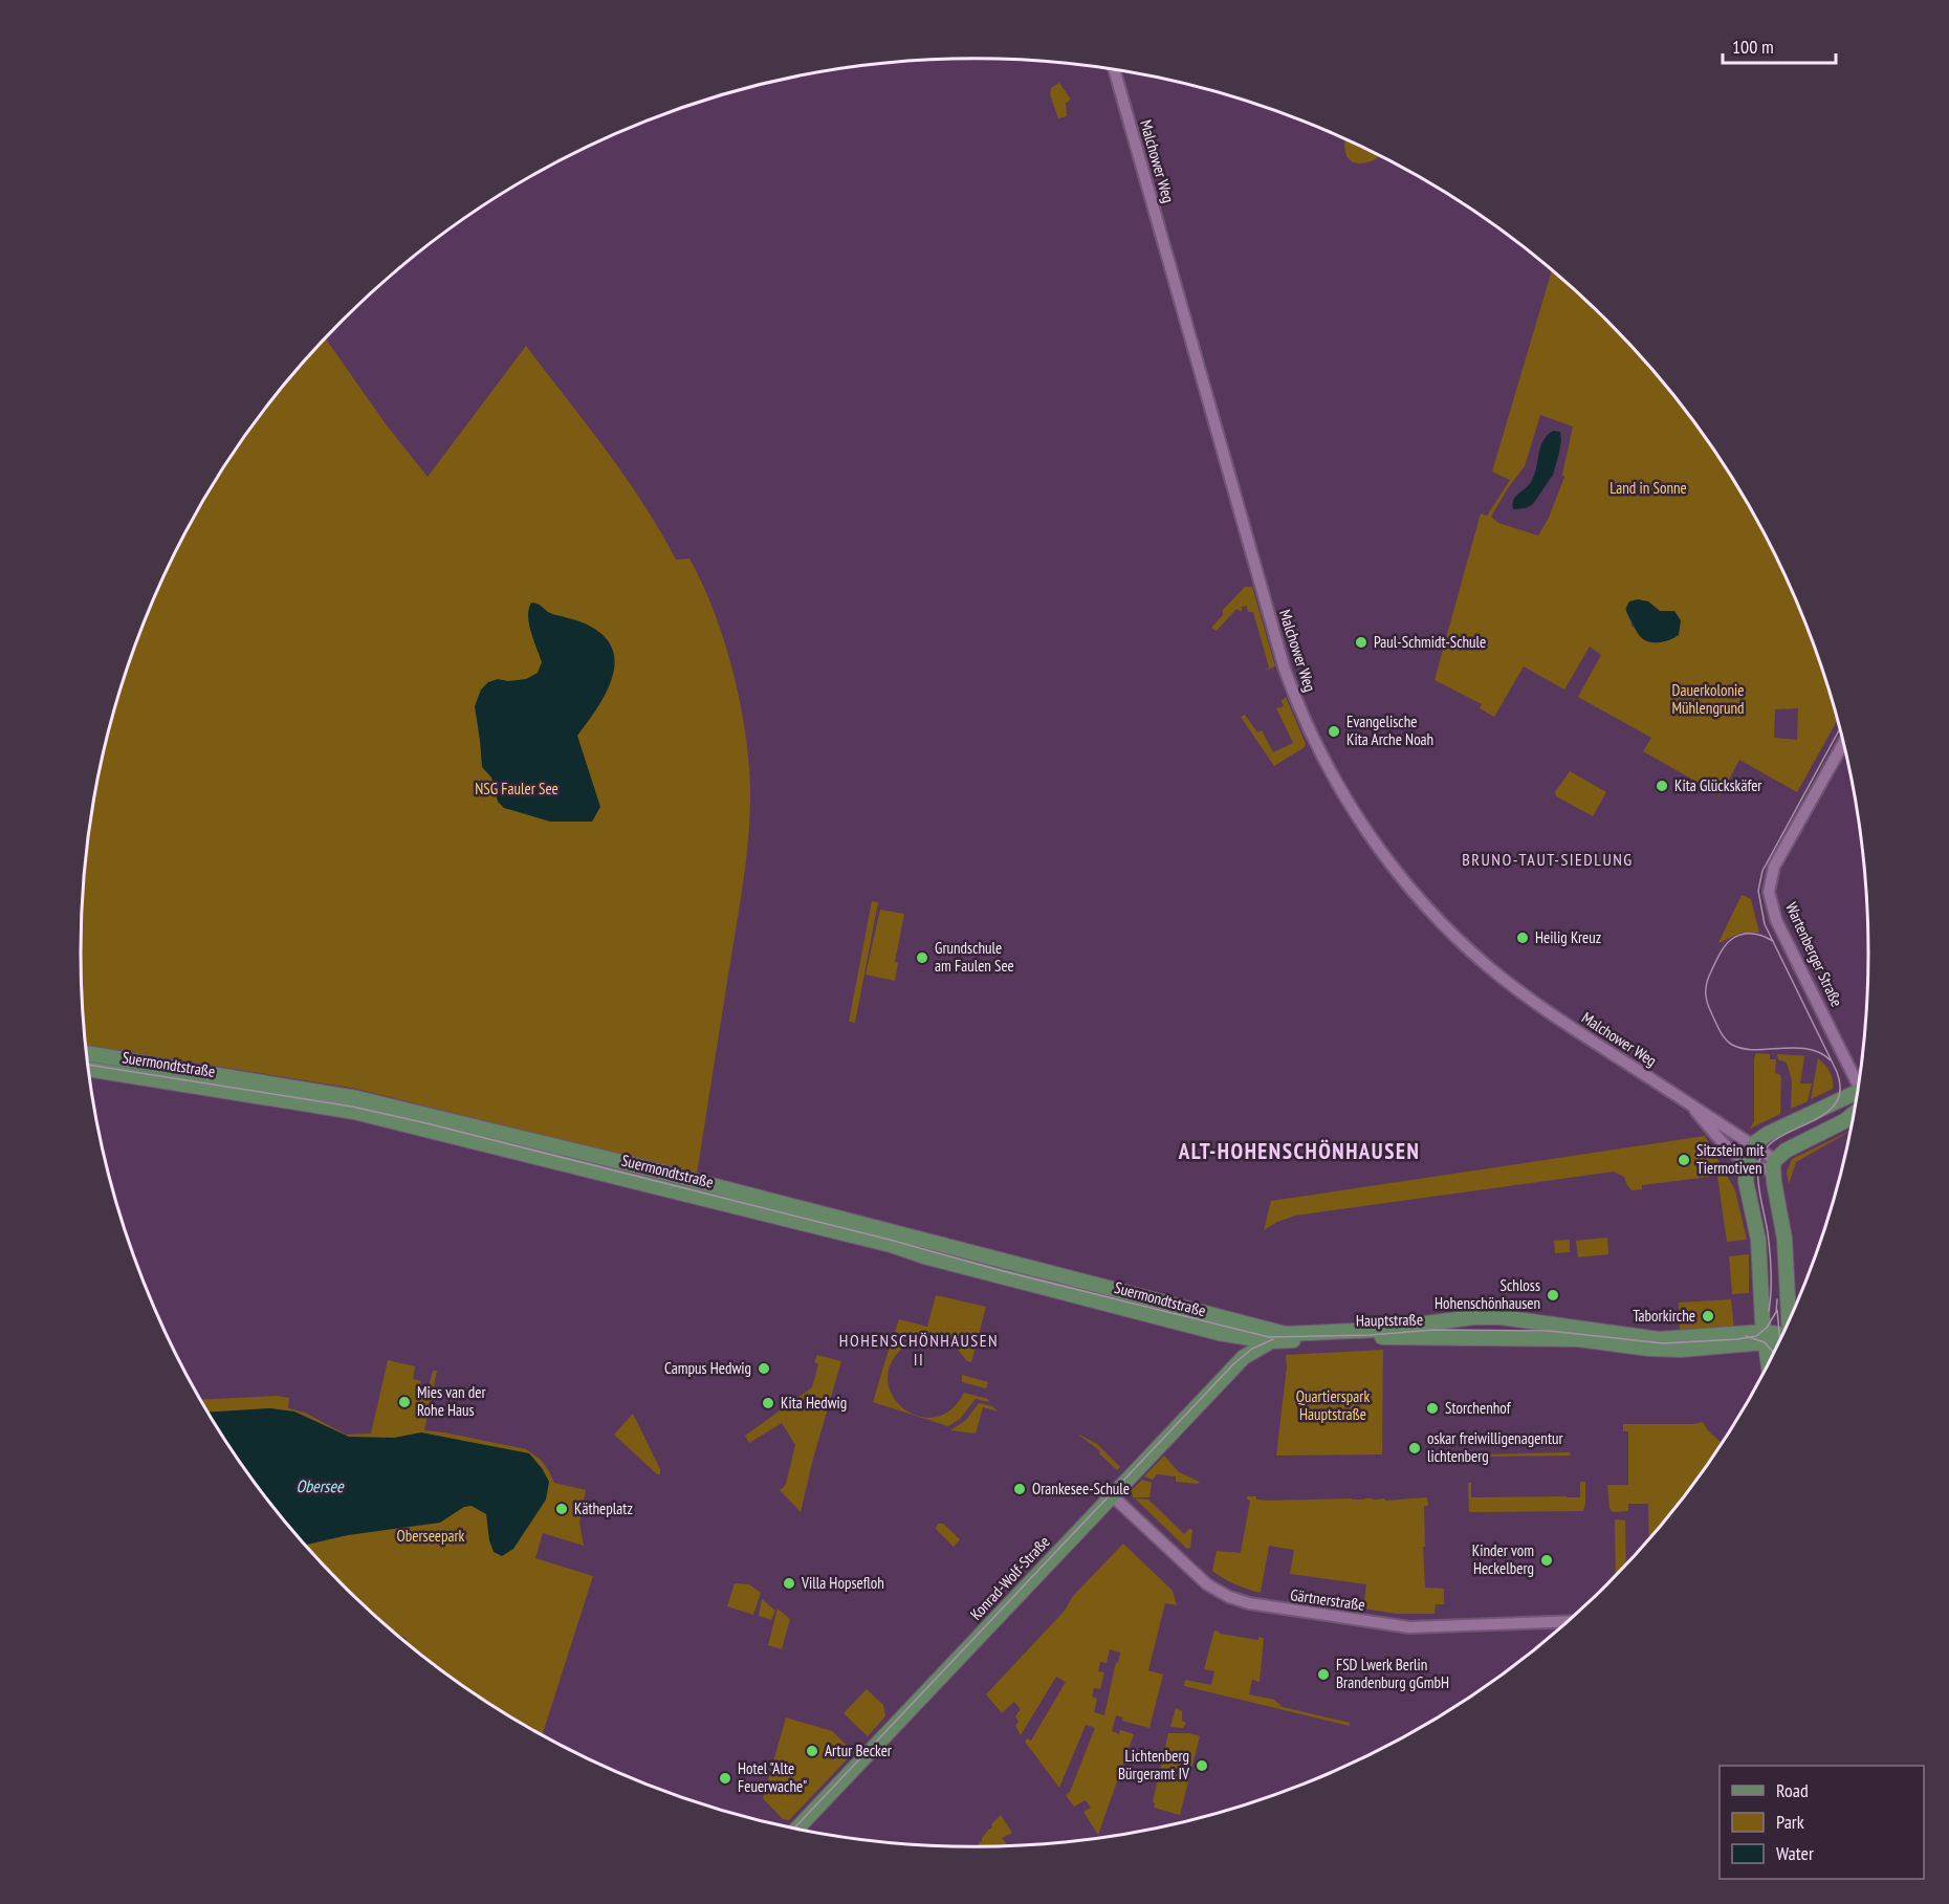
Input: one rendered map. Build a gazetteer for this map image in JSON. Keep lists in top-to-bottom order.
{
  "streets": {
    "main road": [
      "Wartenberger Straße",
      "Suermondtstraße",
      "Hauptstraße",
      "Konrad-Wolf-Straße"
    ],
    "street": ["Malchower Weg", "Gärtnerstraße"]
  },
  "crossings": [
    ["Malchower Weg", "Wartenberger Straße"],
    ["Suermondtstraße", "Hauptstraße"],
    ["Hauptstraße", "Konrad-Wolf-Straße"],
    ["Konrad-Wolf-Straße", "Gärtnerstraße"]
  ],
  "districts": ["BRUNO-TAUT-SIEDLUNG", "ALT-HOHENSCHÖNHAUSEN", "HOHENSCHÖNHAUSEN II"],
  "water": ["Obersee"],
  "parks": [
    "Land in Sonne",
    "Dauerkolonie Mühlengrund",
    "NSG Fauler See",
    "Quartierspark Hauptstraße",
    "Oberseepark"
  ],
  "places": [
    "Paul-Schmidt-Schule",
    "Evangelische Kita Arche Noah",
    "Kita Glückskäfer",
    "Heilig Kreuz",
    "Grundschule am Faulen See",
    "Sitzstein mit Tiermotiven",
    "Schloss Hohenschönhausen",
    "Taborkirche",
    "Campus Hedwig",
    "Mies van der Rohe Haus",
    "Kita Hedwig",
    "Storchenhof",
    "oskar freiwilligenagentur lichtenberg",
    "Orankesee-Schule",
    "Kätheplatz",
    "Kinder vom Heckelberg",
    "Villa Hopsefloh",
    "FSD Lwerk Berlin Brandenburg gGmbH",
    "Artur Becker",
    "Lichtenberg Bürgeramt IV",
    "Hotel \"Alte Feuerwache\""
  ],
  "legend": ["Road", "Park", "Water"],
  "scale_bar": "100 m"
}
